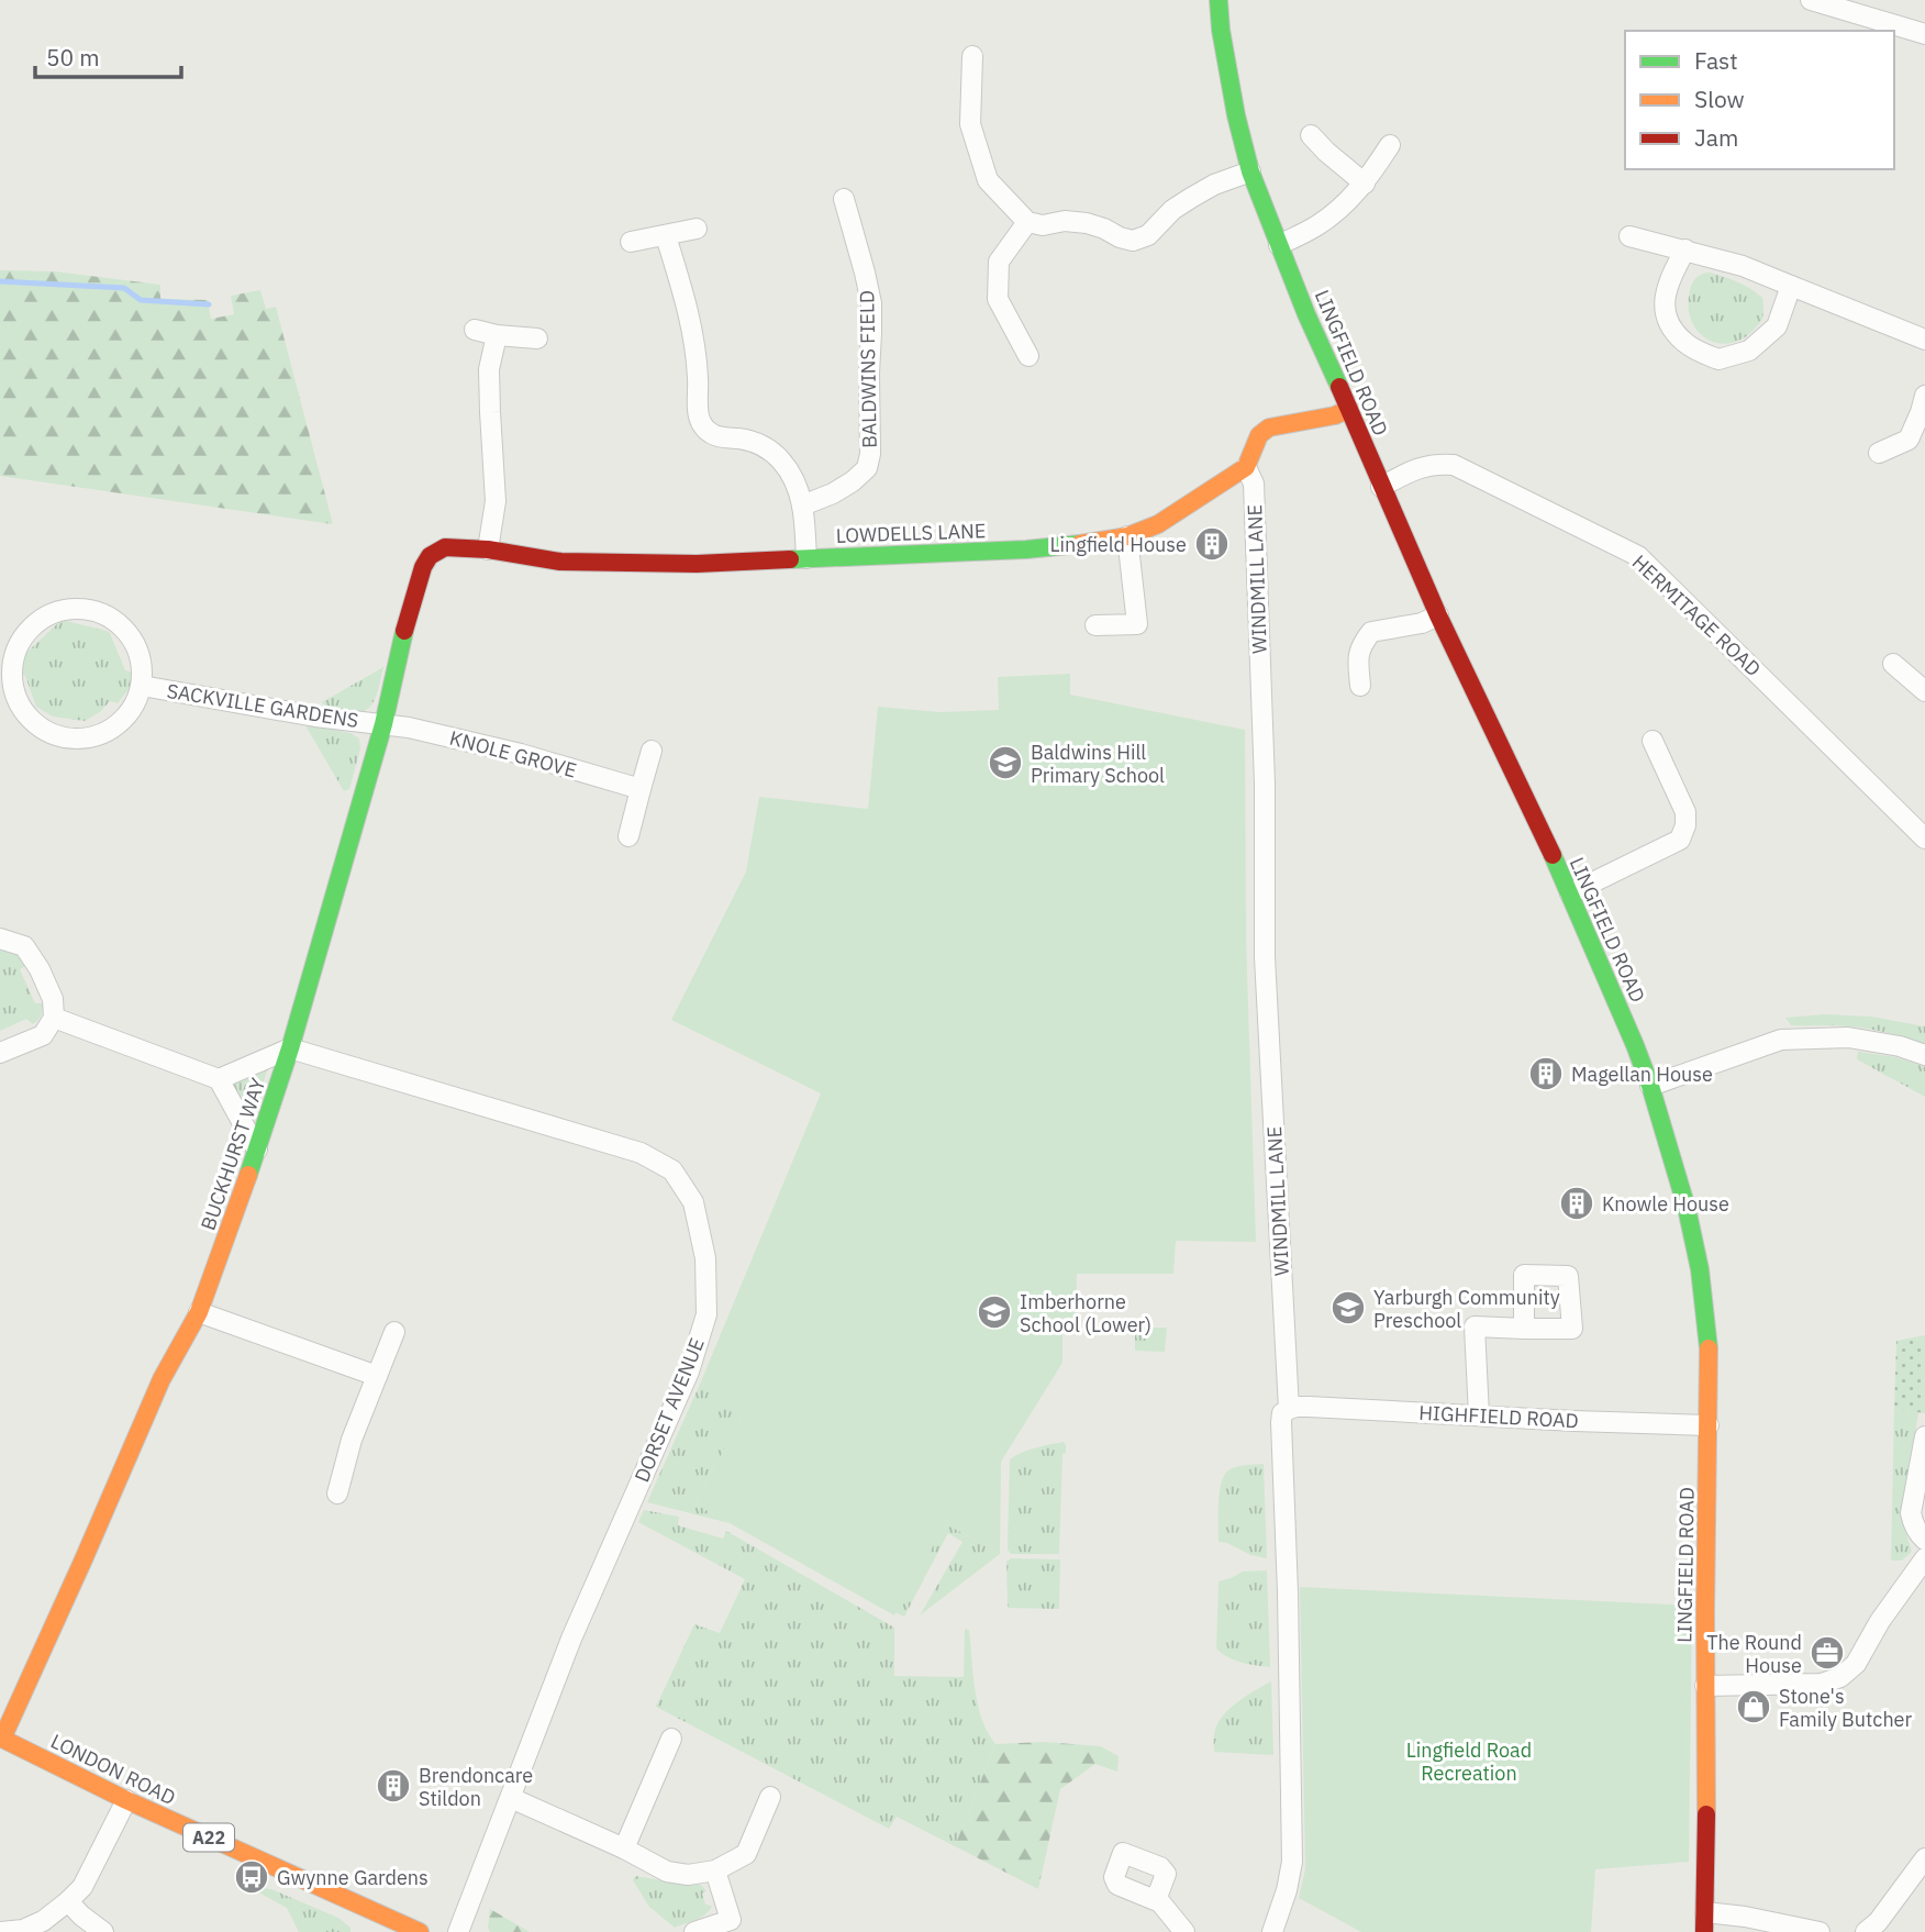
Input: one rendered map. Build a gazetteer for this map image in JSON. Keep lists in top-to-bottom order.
{
  "streets": {
    "main road": [
      "LINGFIELD ROAD",
      "LOWDELLS LANE",
      "BUCKHURST WAY",
      "LONDON ROAD",
      "A22"
    ],
    "street": [
      "BALDWINS FIELD",
      "WINDMILL LANE",
      "HERMITAGE ROAD",
      "SACKVILLE GARDENS",
      "KNOLE GROVE",
      "DORSET AVENUE",
      "HIGHFIELD ROAD"
    ]
  },
  "crossings": [
    ["LINGFIELD ROAD", "HERMITAGE ROAD"],
    ["LINGFIELD ROAD", "HIGHFIELD ROAD"],
    ["LOWDELLS LANE", "WINDMILL LANE"],
    ["LOWDELLS LANE", "BUCKHURST WAY"],
    ["WINDMILL LANE", "HIGHFIELD ROAD"],
    ["SACKVILLE GARDENS", "KNOLE GROVE"],
    ["SACKVILLE GARDENS", "BUCKHURST WAY"],
    ["KNOLE GROVE", "BUCKHURST WAY"],
    ["BUCKHURST WAY", "DORSET AVENUE"],
    ["BUCKHURST WAY", "LONDON ROAD"]
  ],
  "parks": ["Lingfield Road Recreation"],
  "places": {
    "building": [
      "Lingfield House",
      "Magellan House",
      "Knowle House",
      "Brendoncare Stildon"
    ],
    "school or university": ["Baldwins Hill Primary School", "Yarburgh Community Preschool", "Imberhorne School (Lower)"],
    "office": ["The Round House"],
    "shop": ["Stone's Family Butcher"],
    "bus stop": ["Gwynne Gardens"]
  },
  "legend": ["Fast", "Slow", "Jam"],
  "scale_bar": "50 m"
}
